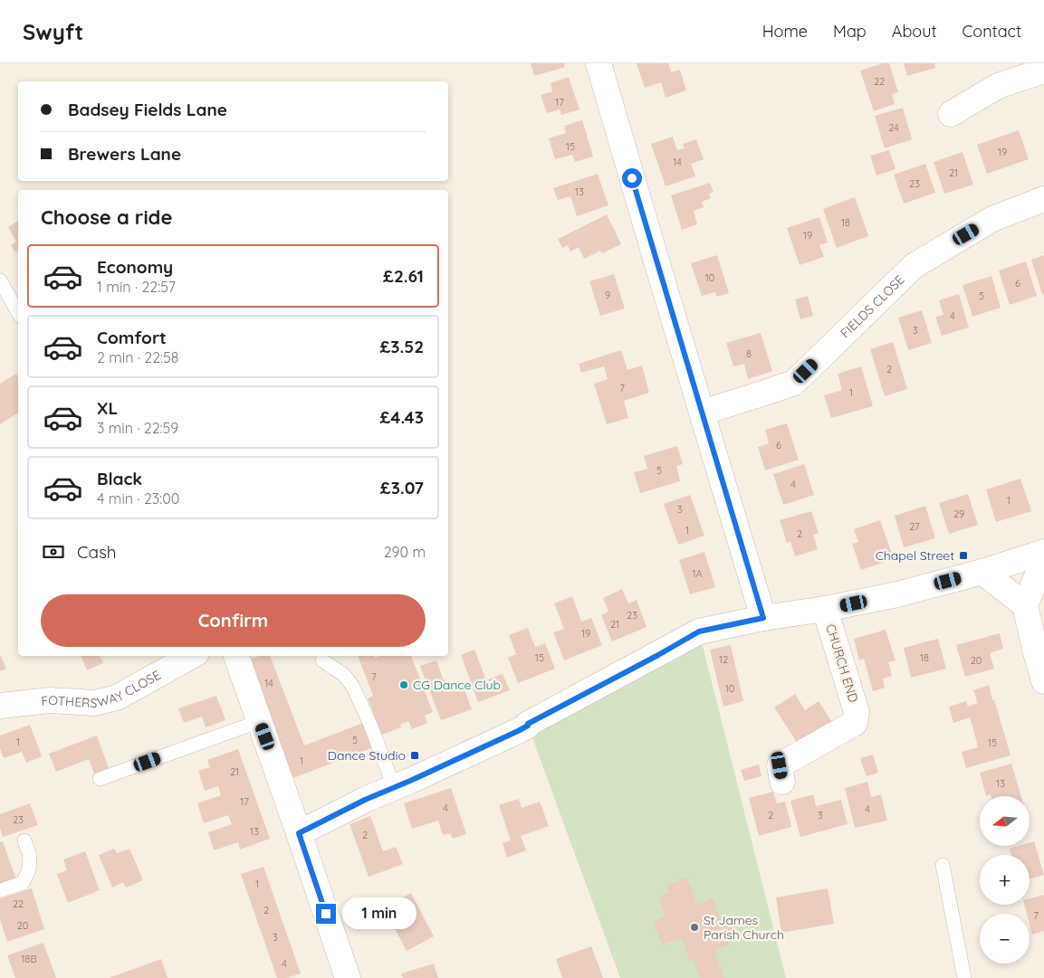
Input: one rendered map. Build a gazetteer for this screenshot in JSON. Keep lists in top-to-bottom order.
{
  "streets": {
    "street": ["FIELDS CLOSE", "CHURCH END", "FOTHERSWAY CLOSE"]
  },
  "places": {
    "transit": ["Chapel Street", "Dance Studio"],
    "other": ["CG Dance Club", "St James Parish Church"]
  },
  "house_numbers": [
    "22",
    "17",
    "24",
    "15",
    "19",
    "14",
    "21",
    "23",
    "13",
    "18",
    "19",
    "10",
    "6",
    "9",
    "5",
    "4",
    "3",
    "8",
    "2",
    "7",
    "1",
    "6",
    "5",
    "4",
    "1",
    "3",
    "29",
    "27",
    "1",
    "2",
    "1A",
    "23",
    "21",
    "19",
    "15",
    "18",
    "12",
    "20",
    "7",
    "14",
    "10",
    "5",
    "1",
    "15",
    "1",
    "21",
    "13",
    "17",
    "4",
    "4",
    "2",
    "3",
    "23",
    "13",
    "2",
    "1",
    "22",
    "2",
    "7",
    "20",
    "3",
    "18B",
    "4"
  ],
  "north": "left",
  "page": {
    "header": "Swyft",
    "nav": [
      "Home",
      "Map",
      "About",
      "Contact"
    ],
    "banner": ["Badsey Fields Lane", "Brewers Lane"],
    "heading": "Choose a ride",
    "list": [
      {
        "name": "Economy",
        "note": "1 min · 22:57",
        "value": "£2.61"
      },
      {
        "name": "Comfort",
        "note": "2 min · 22:58",
        "value": "£3.52"
      },
      {
        "name": "XL",
        "note": "3 min · 22:59",
        "value": "£4.43"
      },
      {
        "name": "Black",
        "note": "4 min · 23:00",
        "value": "£3.07"
      }
    ],
    "pay": ["Cash", "290 m"],
    "buttons": "Confirm",
    "map_buttons": ["+", "−"],
    "bubble": "1 min"
  }
}
